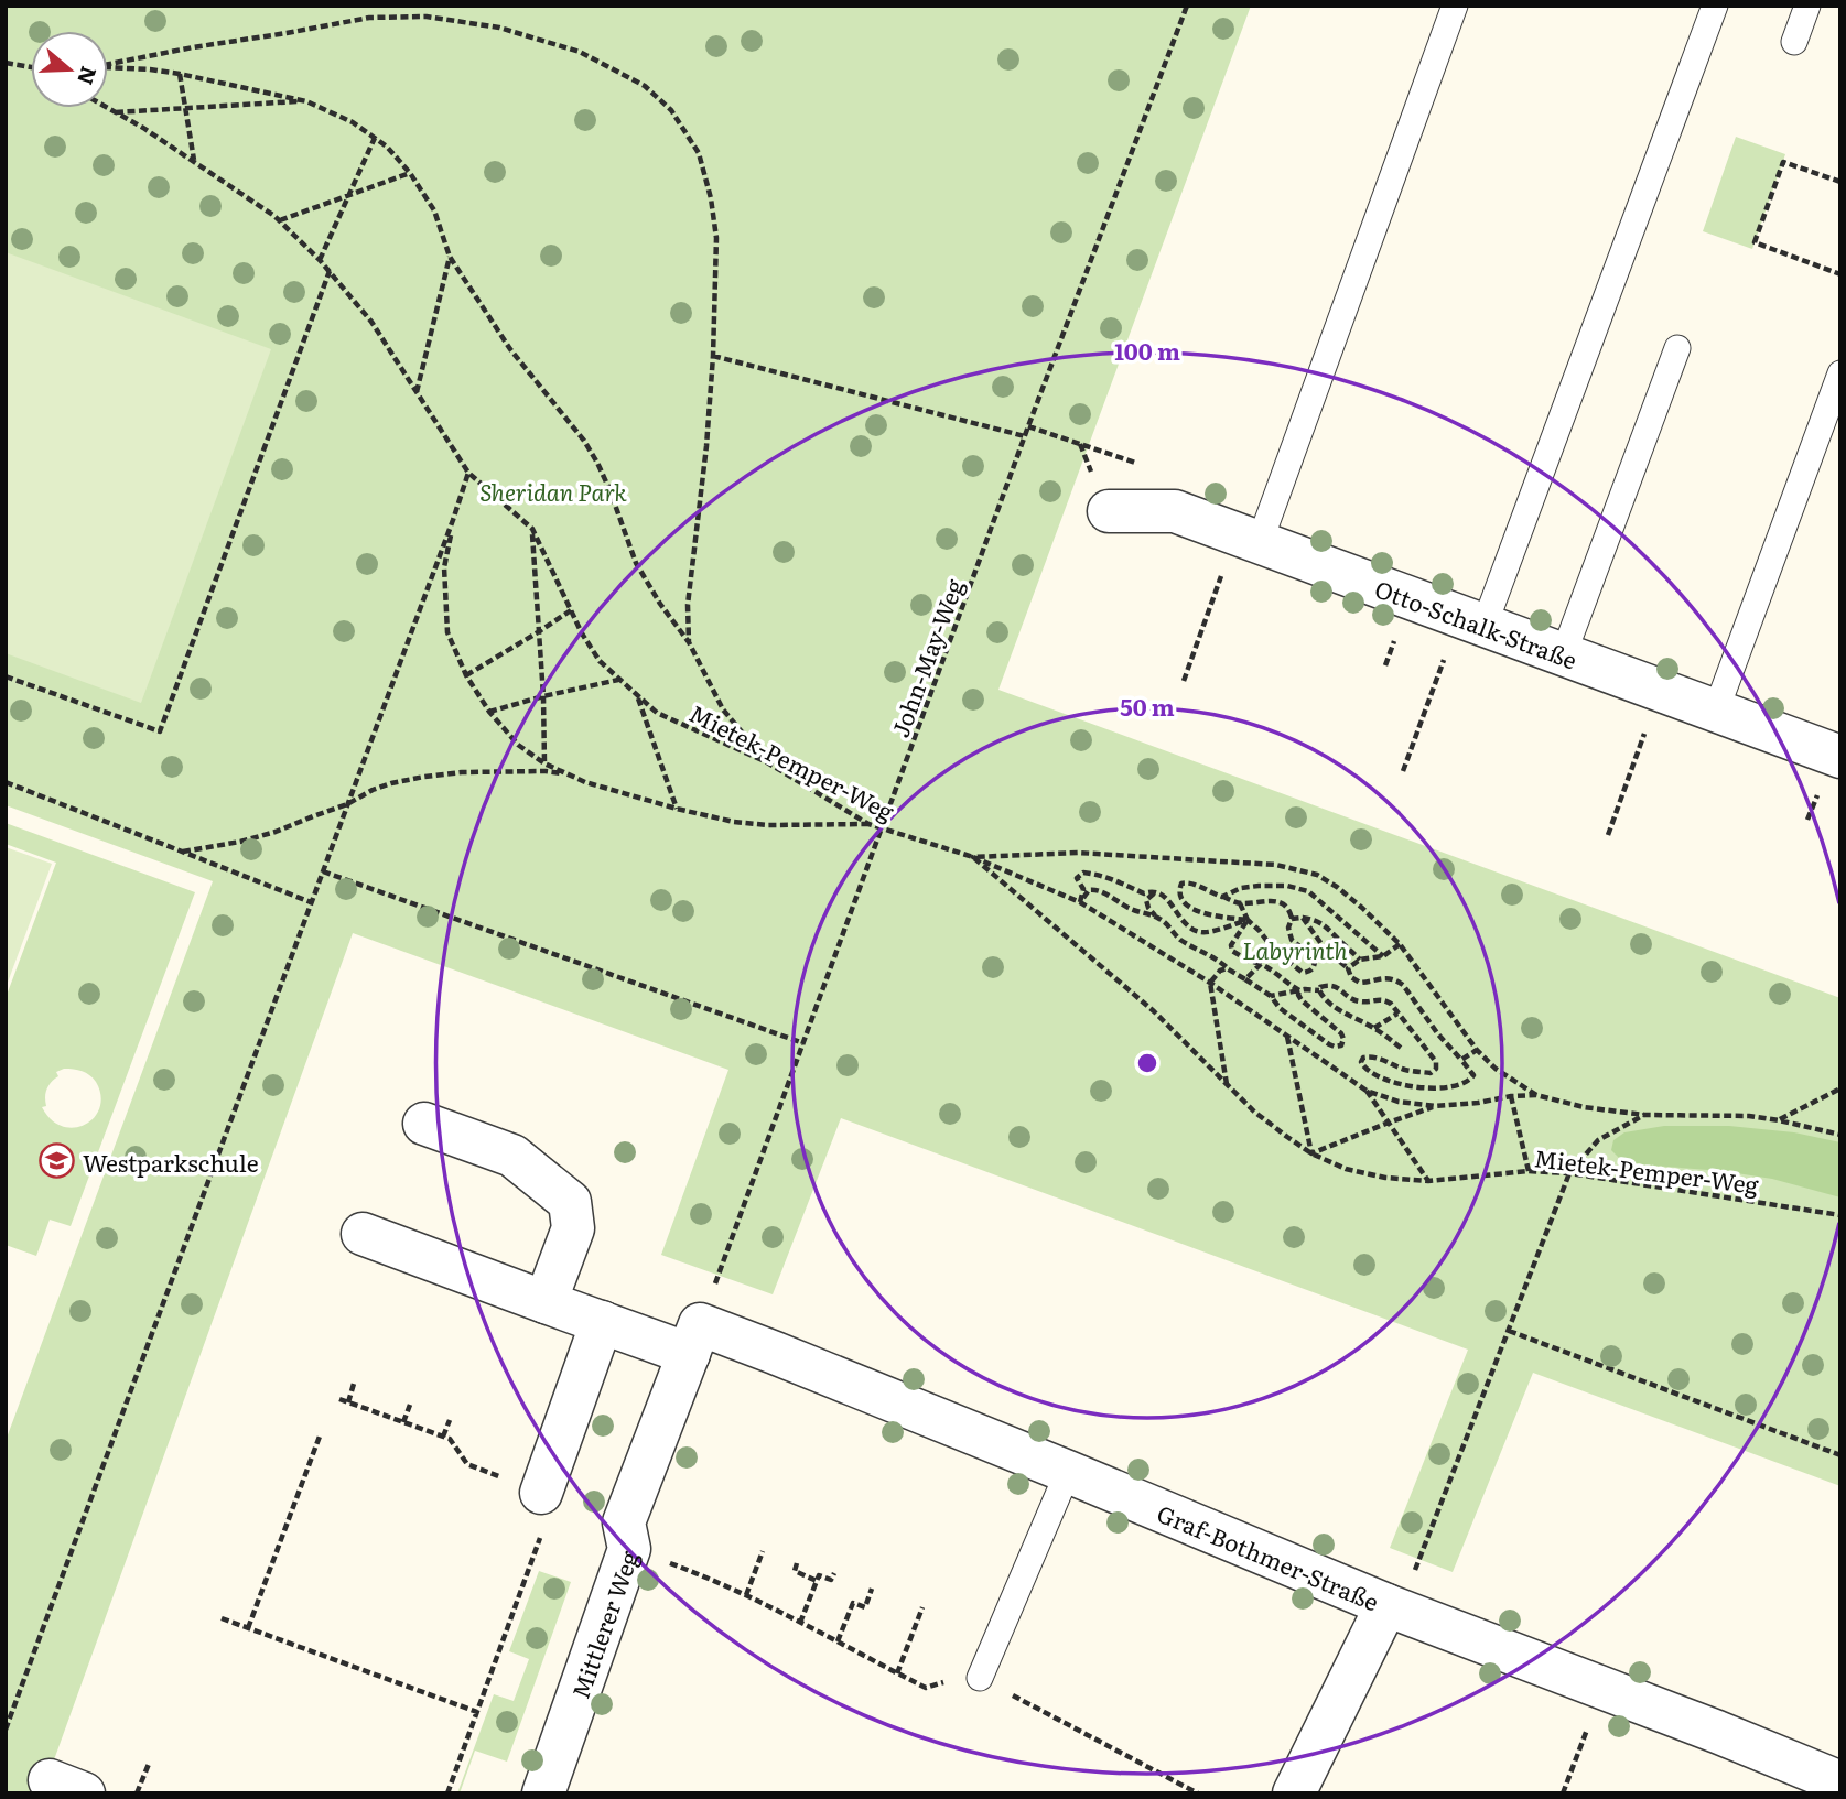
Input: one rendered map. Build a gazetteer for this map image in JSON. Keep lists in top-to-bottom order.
{
  "streets": {
    "street": ["Otto-Schalk-Straße", "Graf-Bothmer-Straße", "Mittlerer Weg"],
    "path": ["John-May-Weg", "Mietek-Pemper-Weg"]
  },
  "crossings": [
    ["John-May-Weg", "Mietek-Pemper-Weg"],
    ["John-May-Weg", "Graf-Bothmer-Straße"],
    ["John-May-Weg", "Mittlerer Weg"],
    ["Graf-Bothmer-Straße", "Mittlerer Weg"]
  ],
  "parks": ["Sheridan Park", "Labyrinth"],
  "places": {
    "school or university": ["Westparkschule"]
  },
  "north": "right",
  "rings": ["100 m", "50 m"]
}
